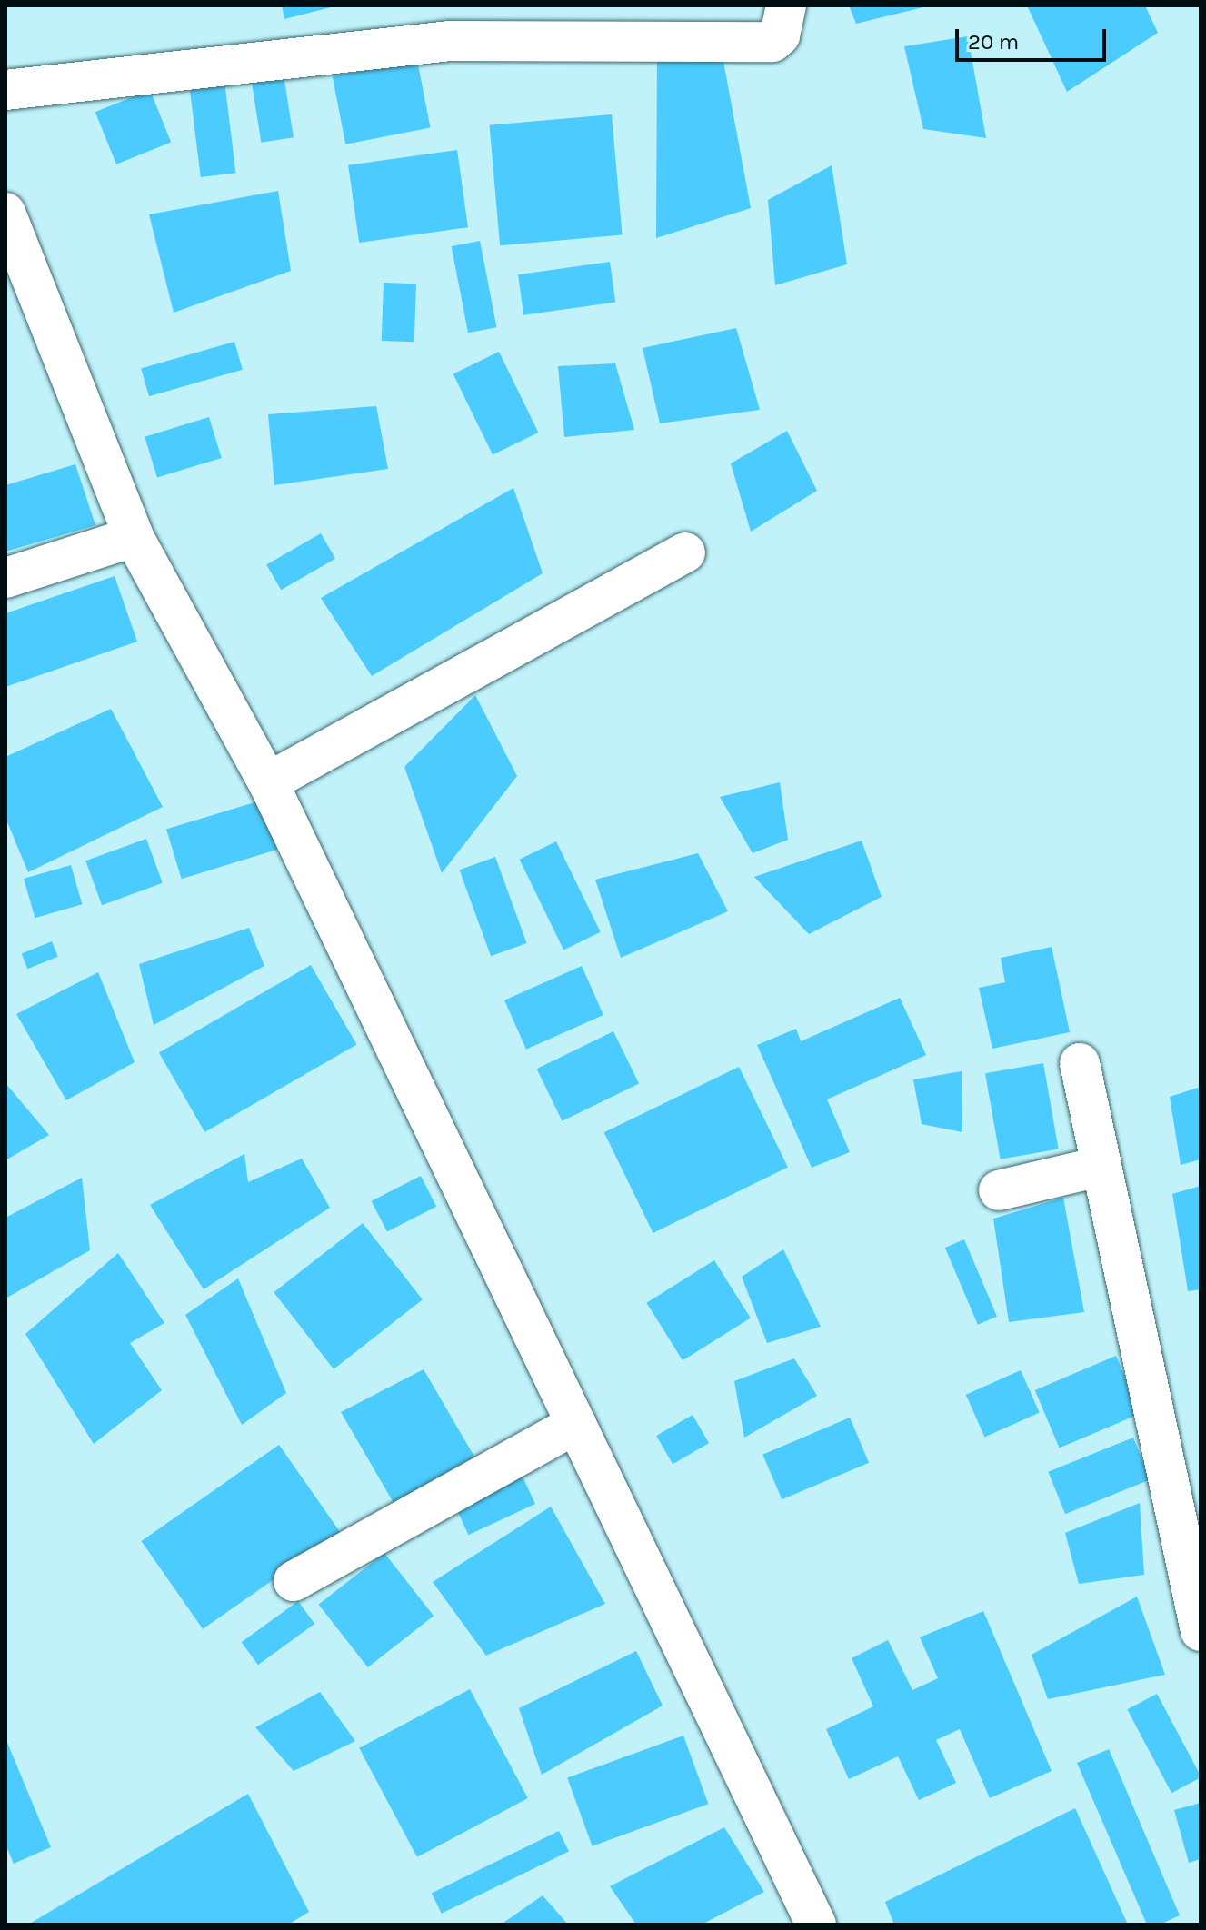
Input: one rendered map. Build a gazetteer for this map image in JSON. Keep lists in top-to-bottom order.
{
  "scale_bar": "20 m"
}
